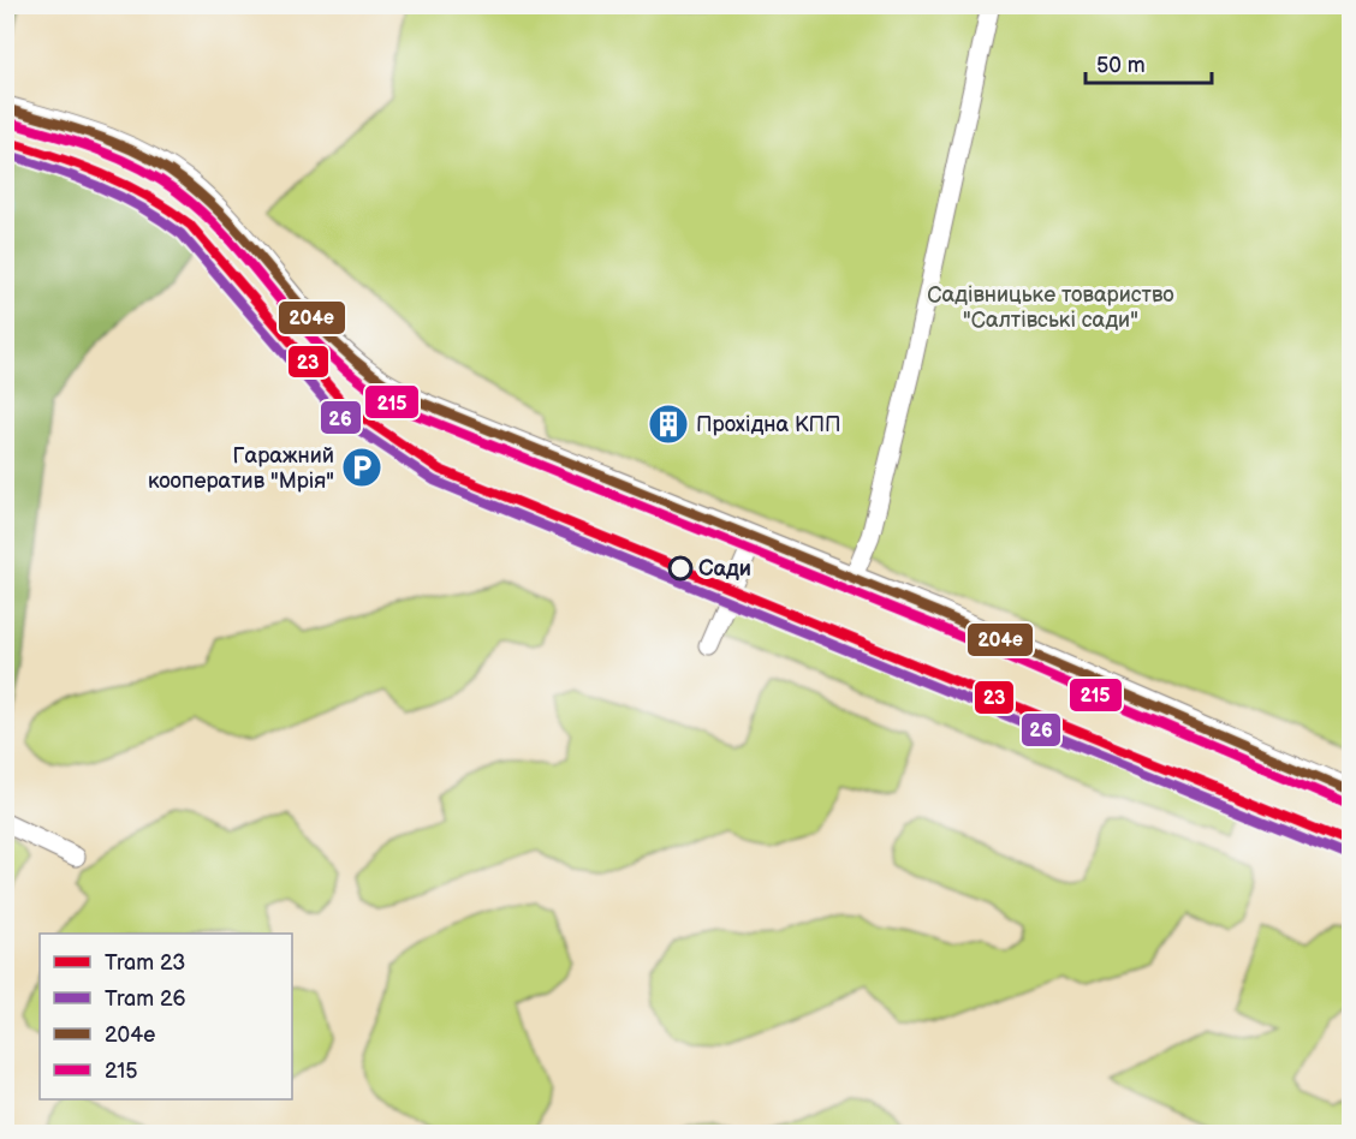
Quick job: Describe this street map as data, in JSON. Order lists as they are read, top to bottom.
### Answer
{
  "parks": ["Садівницьке товариство \"Салтівські сади\""],
  "places": {
    "building": ["Прохідна КПП"],
    "parking": ["Гаражний кооператив \"Мрія\""],
    "other": ["Сади"]
  },
  "lines": [
    "transit line 204е",
    "transit line 215",
    "tram line 23",
    "tram line 26"
  ],
  "legend": [
    "Tram 23",
    "Tram 26",
    "204е",
    "215"
  ],
  "scale_bar": "50 m"
}
